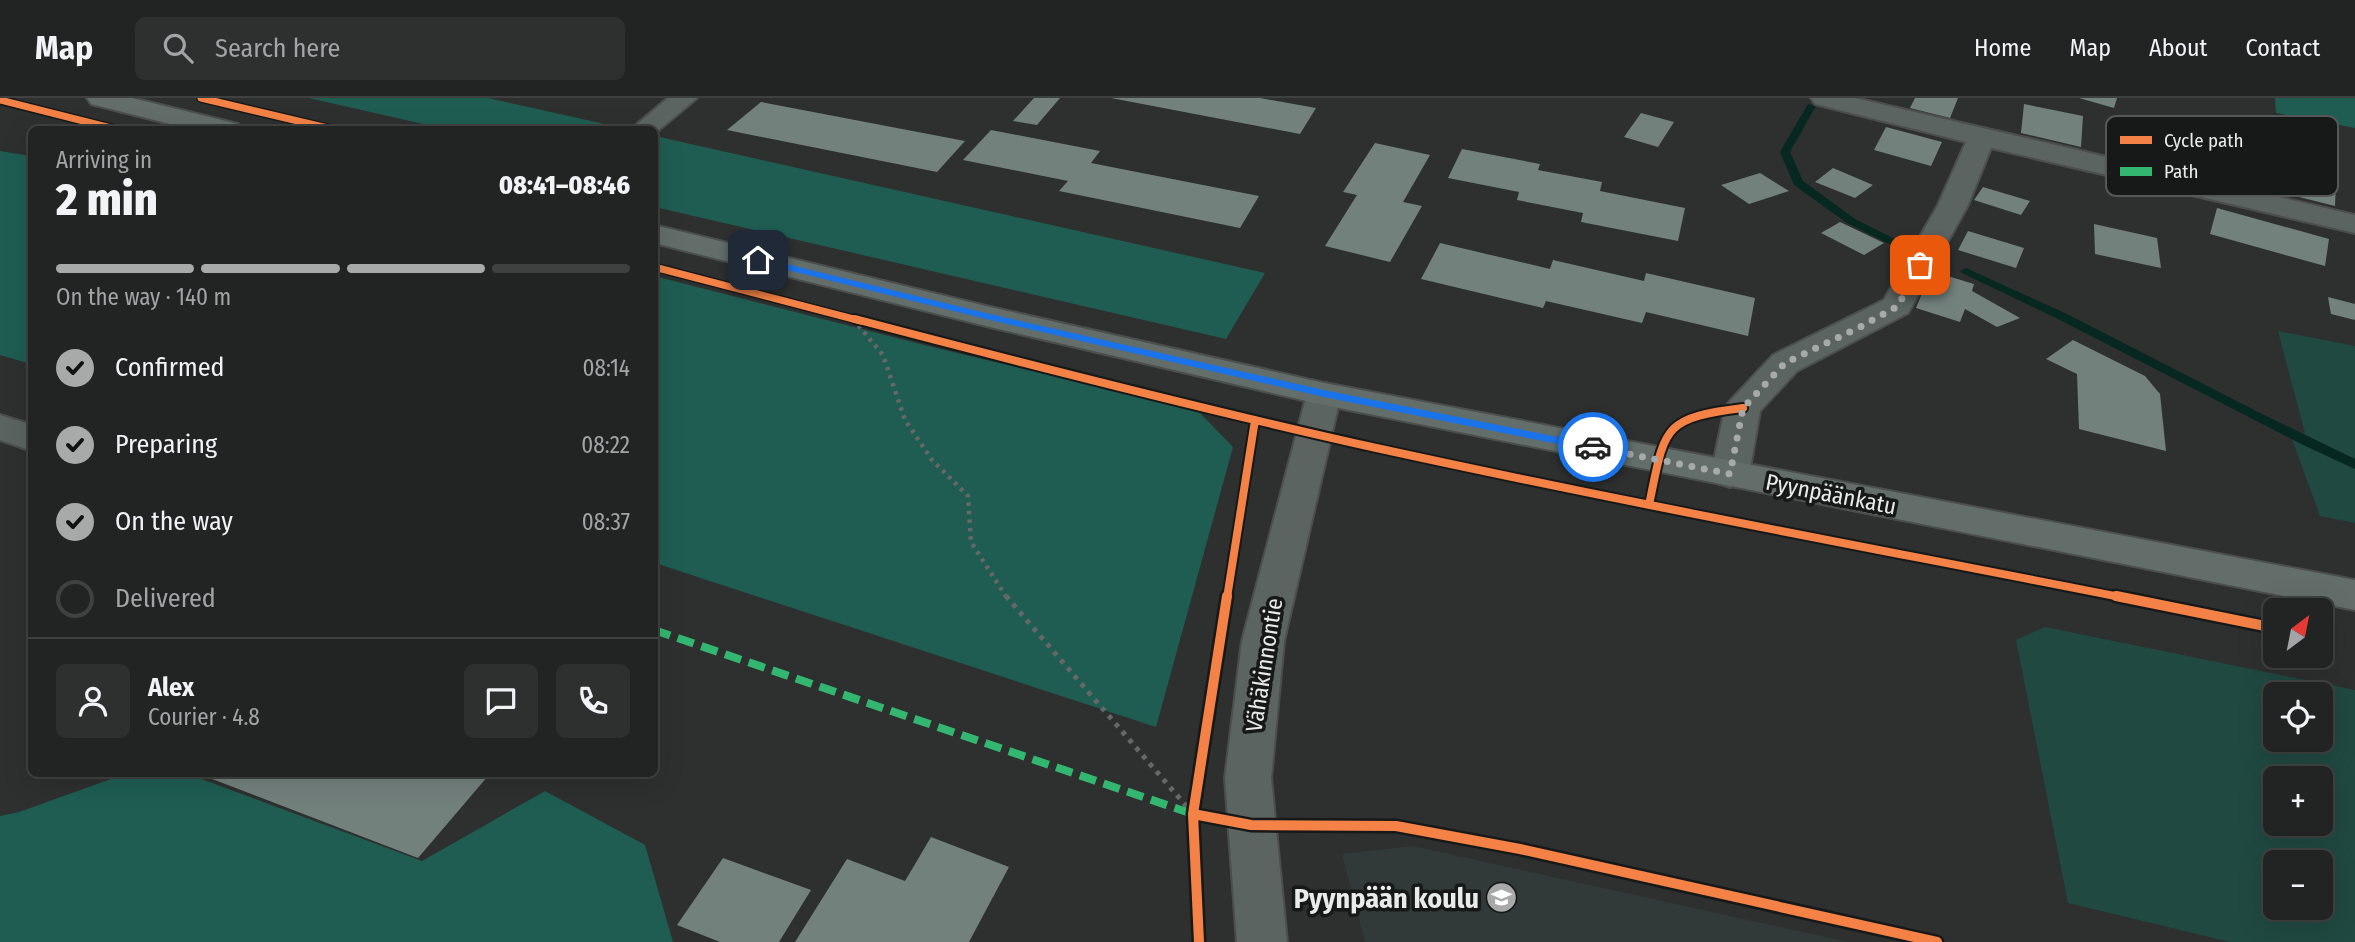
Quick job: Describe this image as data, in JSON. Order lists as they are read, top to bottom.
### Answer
{
  "streets": {
    "main road": ["Pyynpäänkatu"],
    "street": ["Vähäkinnontie"]
  },
  "crossings": [
    ["Pyynpäänkatu", "Vähäkinnontie"]
  ],
  "places": {
    "school or university": ["Pyynpään koulu"]
  },
  "legend": ["Cycle path", "Path"],
  "north": "top right",
  "page": {
    "header": "Map",
    "search": "Search here",
    "nav": [
      "Home",
      "Map",
      "About",
      "Contact"
    ],
    "heading": ["2 min", "Arriving in", "08:41–08:46"],
    "panel": ["Alex", "Courier · 4.8"],
    "bar": "On the way · 140 m",
    "list": [
      ["Confirmed", "08:14"],
      ["Preparing", "08:22"],
      ["On the way", "08:37"],
      "Delivered"
    ],
    "map_buttons": ["+", "−"]
  }
}
